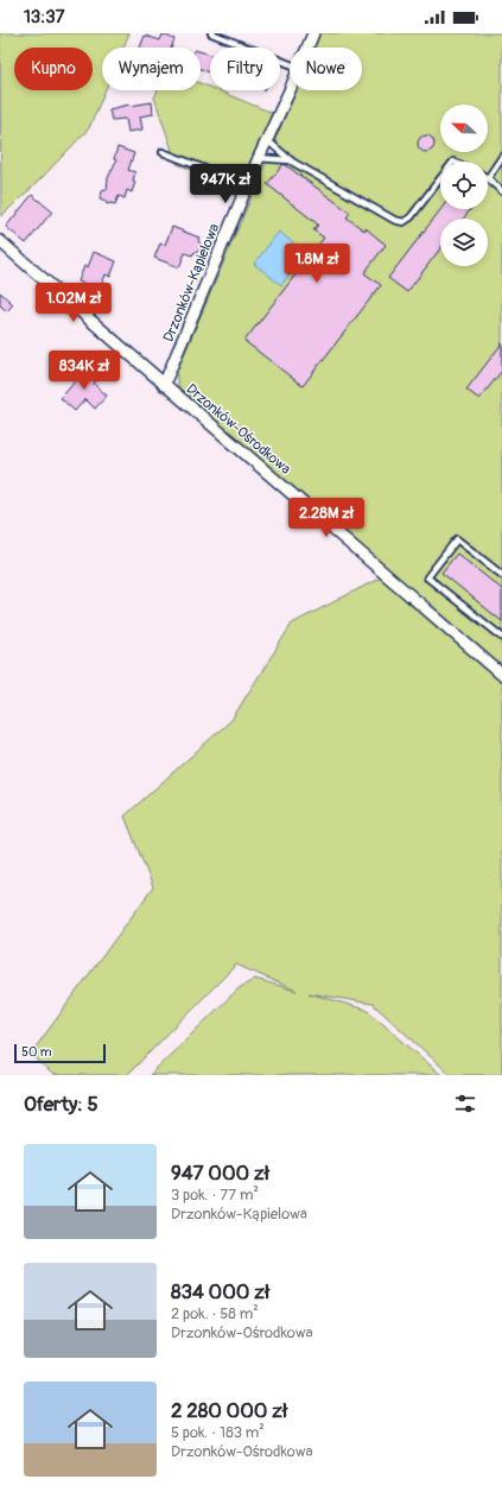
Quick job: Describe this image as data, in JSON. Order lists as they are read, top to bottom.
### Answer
{
  "streets": {
    "street": ["Drzonków-Kąpielowa", "Drzonków-Ośrodkowa"]
  },
  "crossings": [
    ["Drzonków-Kąpielowa", "Drzonków-Ośrodkowa"]
  ],
  "scale_bar": "50 m",
  "north": "left",
  "page": {
    "status": "13:37",
    "chip": [
      "Kupno",
      "Wynajem",
      "Filtry",
      "Nowe"
    ],
    "price": [
      "947K zł",
      "1.8M zł",
      "1.02M zł",
      "834K zł",
      "2.28M zł"
    ],
    "scale": "50 m",
    "heading": "Oferty: 5",
    "list": [
      {
        "name": "947 000 zł",
        "note": "3 pok. · 77 m² · Drzonków-Kąpielowa"
      },
      {
        "name": "834 000 zł",
        "note": "2 pok. · 58 m² · Drzonków-Ośrodkowa"
      },
      {
        "name": "2 280 000 zł",
        "note": "5 pok. · 183 m² · Drzonków-Ośrodkowa"
      }
    ]
  }
}
